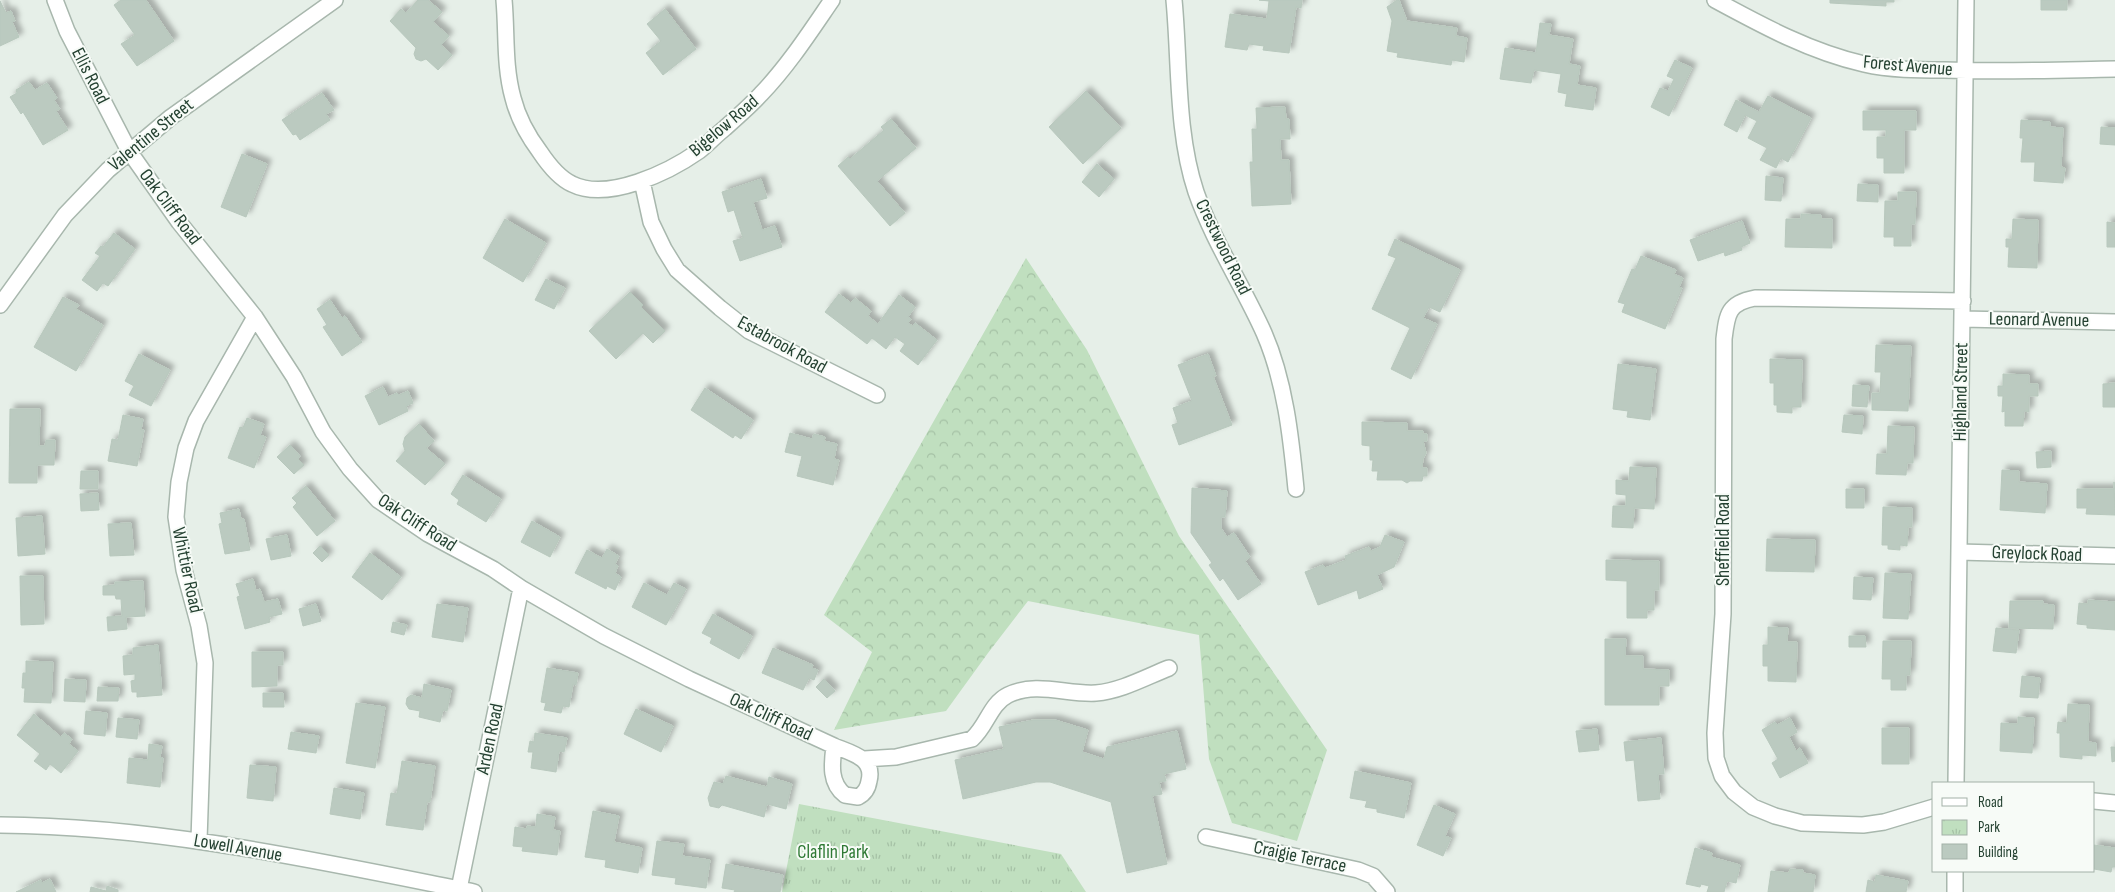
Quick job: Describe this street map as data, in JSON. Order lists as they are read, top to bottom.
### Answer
{
  "streets": {
    "street": [
      "Forest Avenue",
      "Ellis Road",
      "Bigelow Road",
      "Valentine Street",
      "Oak Cliff Road",
      "Crestwood Road",
      "Leonard Avenue",
      "Estabrook Road",
      "Highland Street",
      "Sheffield Road",
      "Greylock Road",
      "Whittier Road",
      "Arden Road",
      "Lowell Avenue",
      "Craigie Terrace"
    ]
  },
  "crossings": [
    ["Forest Avenue", "Highland Street"],
    ["Ellis Road", "Valentine Street"],
    ["Ellis Road", "Oak Cliff Road"],
    ["Bigelow Road", "Estabrook Road"],
    ["Valentine Street", "Oak Cliff Road"],
    ["Oak Cliff Road", "Whittier Road"],
    ["Oak Cliff Road", "Arden Road"],
    ["Leonard Avenue", "Highland Street"],
    ["Highland Street", "Sheffield Road"],
    ["Highland Street", "Greylock Road"],
    ["Whittier Road", "Lowell Avenue"],
    ["Arden Road", "Lowell Avenue"]
  ],
  "parks": ["Claflin Park"],
  "legend": ["Road", "Park", "Building"]
}
